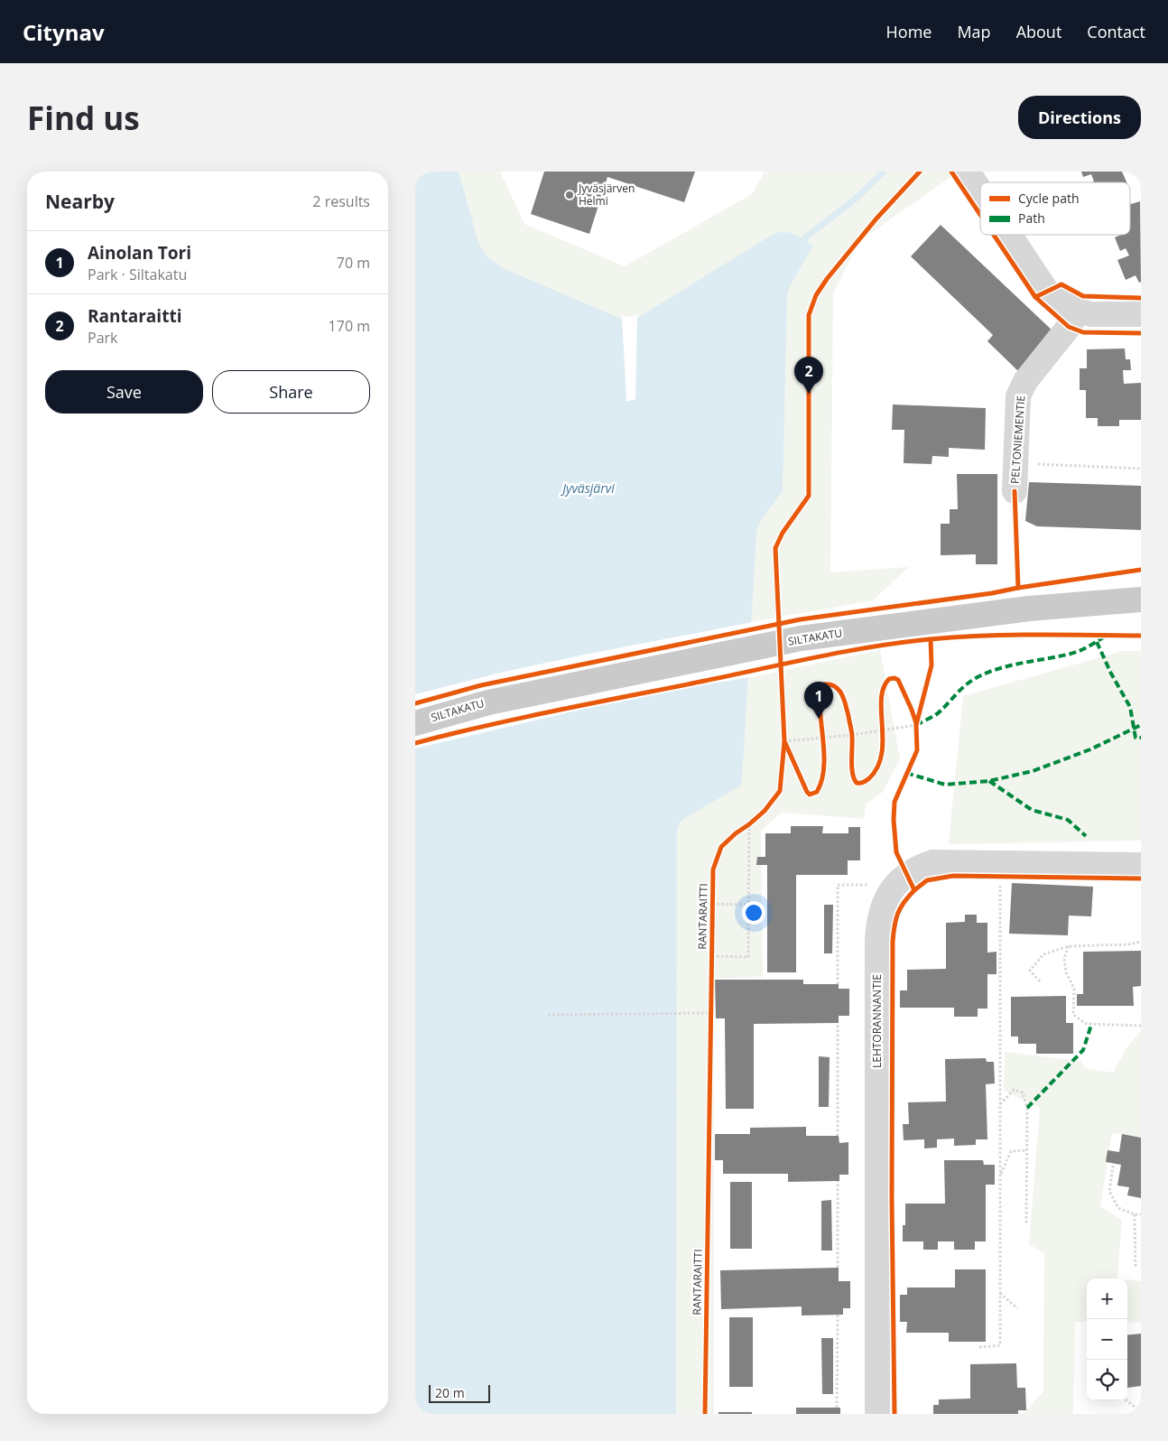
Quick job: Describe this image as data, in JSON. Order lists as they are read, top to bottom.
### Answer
{
  "streets": {
    "main road": ["SILTAKATU"],
    "street": ["PELTONIEMENTIE", "LEHTORANNANTIE"],
    "cycle path": ["RANTARAITTI"]
  },
  "water": ["Jyväsjärvi"],
  "places": ["Jyväsjärven Helmi"],
  "legend": ["Cycle path", "Path"],
  "scale_bar": "20 m",
  "page": {
    "header": "Citynav",
    "nav": [
      "Home",
      "Map",
      "About",
      "Contact"
    ],
    "buttons": [
      "Directions",
      ["Save", "Share"]
    ],
    "title": "Find us",
    "heading": ["Nearby", "2 results"],
    "list": [
      {
        "mark": "1",
        "name": "Ainolan Tori",
        "note": "Park · Siltakatu",
        "value": "70 m"
      },
      {
        "mark": "2",
        "name": "Rantaraitti",
        "note": "Park",
        "value": "170 m"
      }
    ],
    "pins": ["2", "1"],
    "map_buttons": ["+", "−"],
    "scale": "20 m"
  }
}
